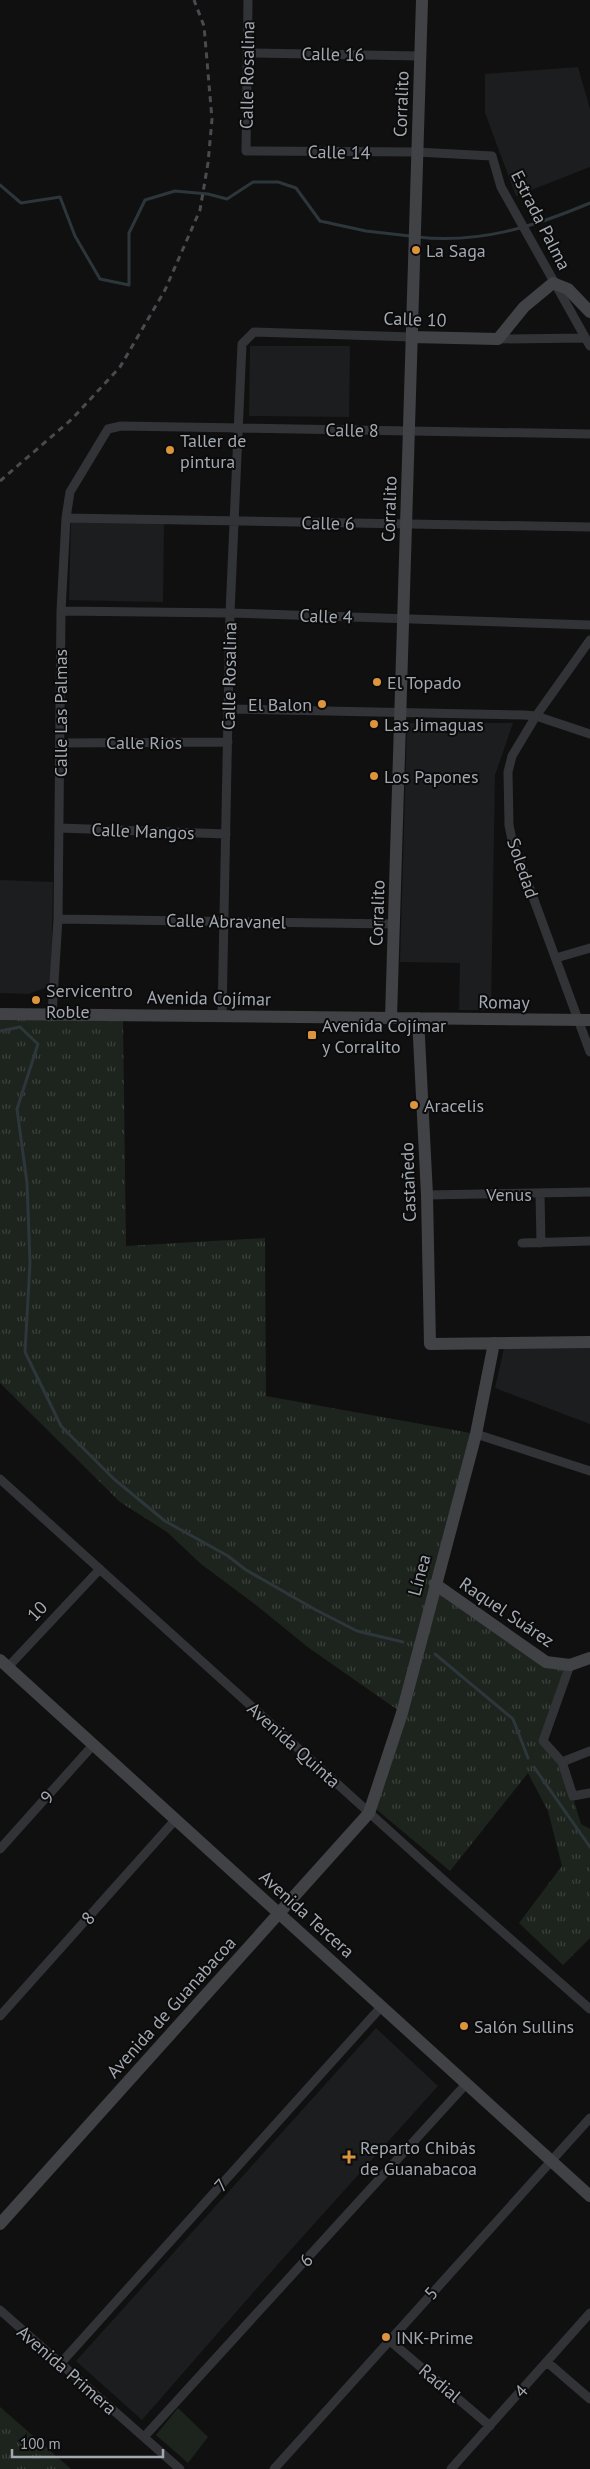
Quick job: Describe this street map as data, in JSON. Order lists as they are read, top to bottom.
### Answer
{
  "streets": {
    "street": [
      "Calle 16",
      "Calle Rosalina",
      "Corralito",
      "Calle 14",
      "Estrada Palma",
      "Calle 10",
      "Calle 8",
      "Calle 6",
      "Calle 4",
      "Calle Las Palmas",
      "Calle Rios",
      "Calle Mangos",
      "Soledad",
      "Calle Abravanel",
      "Avenida Cojímar",
      "Romay",
      "Castañedo",
      "Venus",
      "Línea",
      "10",
      "Raquel Suárez",
      "Avenida Quinta",
      "9",
      "Avenida Tercera",
      "8",
      "Avenida de Guanabacoa",
      "7",
      "6",
      "5",
      "Avenida Primera",
      "Radial",
      "4"
    ]
  },
  "crossings": [
    ["Calle 16", "Calle Rosalina"],
    ["Calle 16", "Corralito"],
    ["Calle Rosalina", "Calle 14"],
    ["Calle Rosalina", "Calle 10"],
    ["Calle Rosalina", "Calle 8"],
    ["Calle Rosalina", "Calle 6"],
    ["Calle Rosalina", "Calle 4"],
    ["Calle Rosalina", "Calle Rios"],
    ["Calle Rosalina", "Calle Mangos"],
    ["Calle Rosalina", "Calle Abravanel"],
    ["Calle Rosalina", "Avenida Cojímar"],
    ["Corralito", "Calle 14"],
    ["Corralito", "Calle 10"],
    ["Corralito", "Calle 8"],
    ["Corralito", "Calle 6"],
    ["Corralito", "Calle 4"],
    ["Corralito", "Calle Abravanel"],
    ["Corralito", "Avenida Cojímar"],
    ["Calle 14", "Estrada Palma"],
    ["Calle 8", "Calle Las Palmas"],
    ["Calle 6", "Calle Las Palmas"],
    ["Calle 4", "Calle Las Palmas"],
    ["Calle Las Palmas", "Calle Rios"],
    ["Calle Las Palmas", "Calle Mangos"],
    ["Calle Las Palmas", "Calle Abravanel"],
    ["Calle Las Palmas", "Avenida Cojímar"],
    ["Soledad", "Romay"],
    ["Avenida Cojímar", "Romay"],
    ["Avenida Cojímar", "Castañedo"],
    ["Romay", "Castañedo"],
    ["Castañedo", "Venus"],
    ["Castañedo", "Línea"],
    ["Línea", "Raquel Suárez"],
    ["Línea", "Avenida Quinta"],
    ["Línea", "Avenida de Guanabacoa"],
    ["10", "Avenida Quinta"],
    ["10", "Avenida Tercera"],
    ["Avenida Quinta", "Avenida de Guanabacoa"],
    ["9", "Avenida Tercera"],
    ["Avenida Tercera", "8"],
    ["Avenida Tercera", "Avenida de Guanabacoa"],
    ["Avenida Tercera", "7"],
    ["Avenida Tercera", "6"],
    ["Avenida Tercera", "5"],
    ["7", "Avenida Primera"],
    ["6", "Avenida Primera"],
    ["5", "Radial"],
    ["Radial", "4"]
  ],
  "places": {
    "other": [
      "La Saga",
      "Taller de pintura",
      "El Topado",
      "El Balon",
      "Las Jimaguas",
      "Los Papones",
      "Servicentro Roble",
      "Aracelis",
      "Salón Sullins",
      "INK-Prime"
    ],
    "transit": ["Avenida Cojímar y Corralito"],
    "health": ["Reparto Chibás de Guanabacoa"]
  },
  "scale_bar": "100 m"
}
